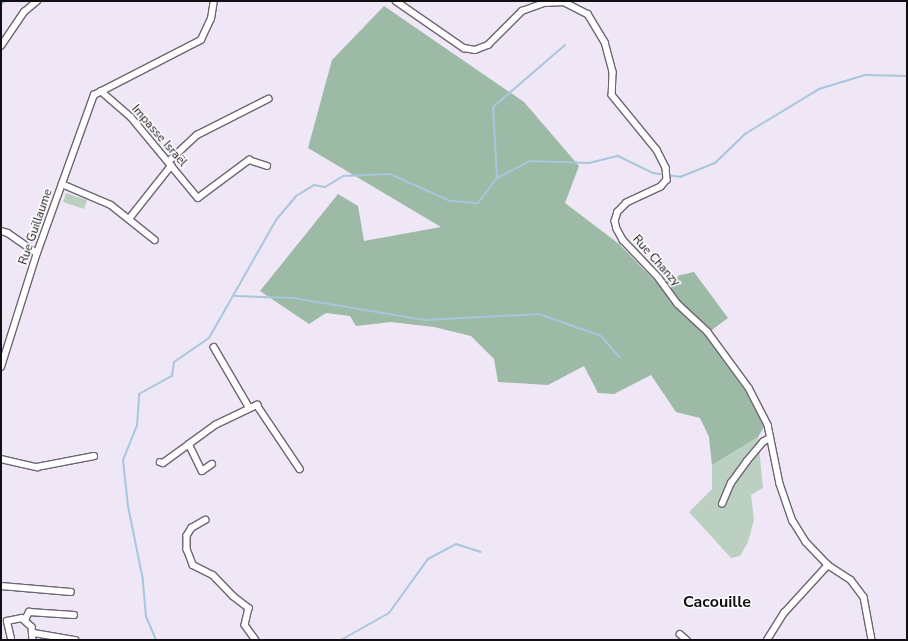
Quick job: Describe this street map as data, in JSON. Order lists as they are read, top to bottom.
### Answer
{
  "streets": {
    "street": ["Impasse Israël", "Rue Guillaume", "Rue Chanzy"]
  },
  "crossings": [
    ["Impasse Israël", "Rue Guillaume"]
  ],
  "districts": ["Cacouille"]
}
